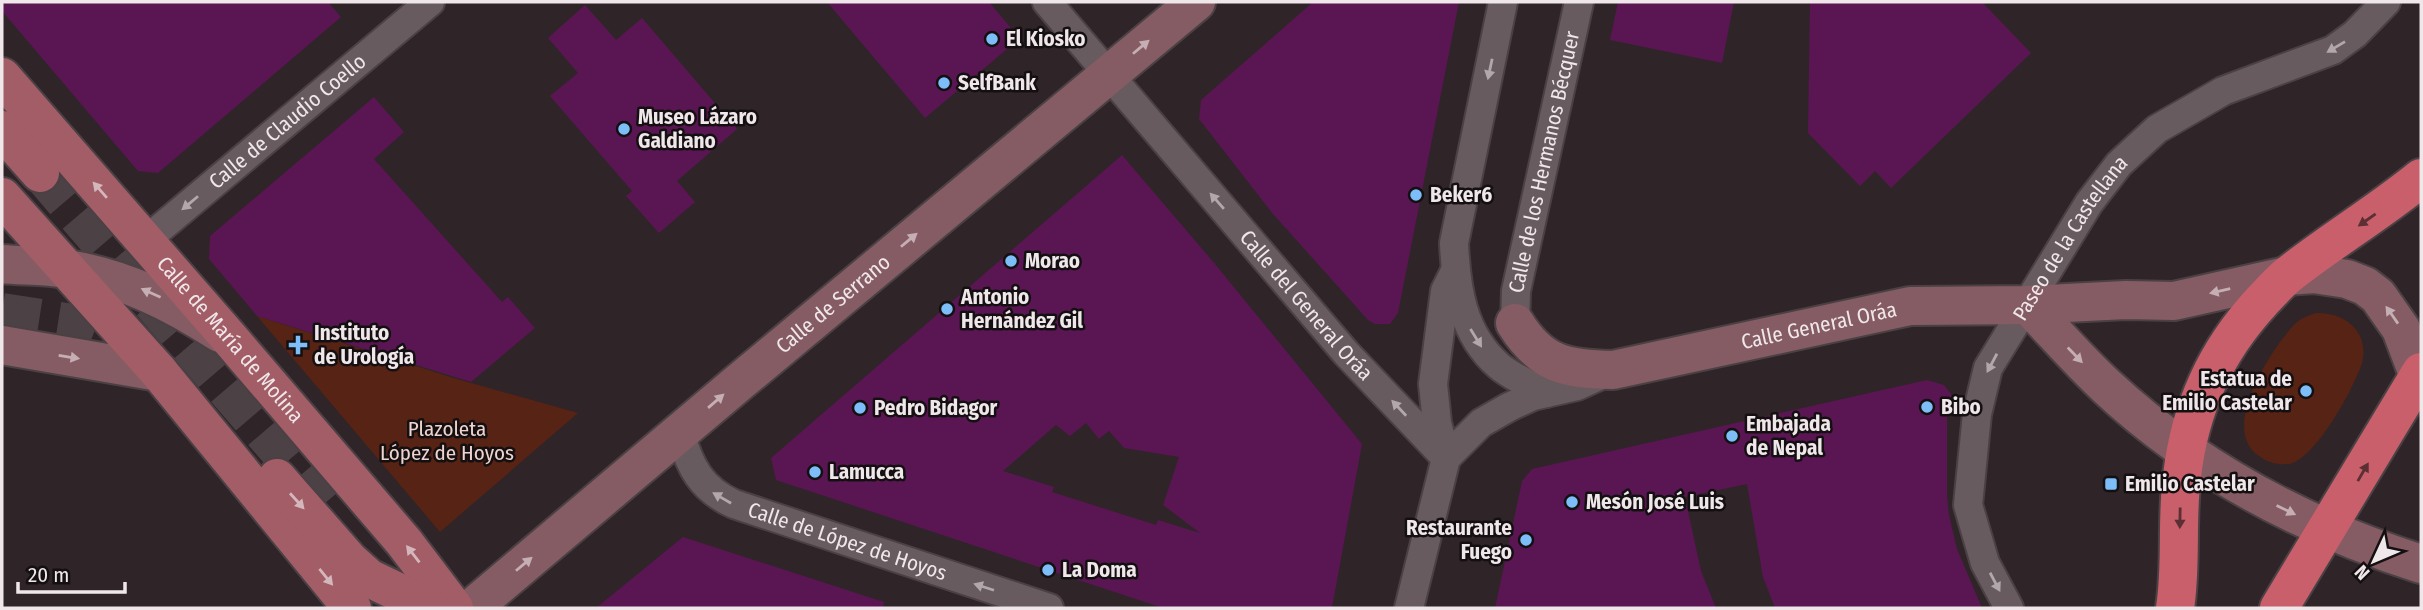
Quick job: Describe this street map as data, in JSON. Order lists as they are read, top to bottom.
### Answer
{
  "streets": {
    "main road": ["Calle de María de Molina"],
    "street": [
      "Calle de Claudio Coello",
      "Calle de los Hermanos Bécquer",
      "Paseo de la Castellana",
      "Calle de Serrano",
      "Calle del General Oráa",
      "Calle General Oráa",
      "Calle de López de Hoyos"
    ]
  },
  "crossings": [
    ["Calle de Claudio Coello", "Calle de María de Molina"],
    ["Calle de los Hermanos Bécquer", "Calle General Oráa"],
    ["Paseo de la Castellana", "Calle General Oráa"],
    ["Calle de Serrano", "Calle del General Oráa"],
    ["Calle de Serrano", "Calle de López de Hoyos"]
  ],
  "one_way": [
    "Calle de Claudio Coello",
    "Paseo de la Castellana",
    "Calle de Serrano",
    "Calle del General Oráa",
    "Calle de López de Hoyos"
  ],
  "parks": ["Plazoleta López de Hoyos"],
  "places": {
    "other": [
      "El Kiosko",
      "SelfBank",
      "Museo Lázaro Galdiano",
      "Beker6",
      "Morao",
      "Antonio Hernández Gil",
      "Estatua de Emilio Castelar",
      "Bibo",
      "Pedro Bidagor",
      "Embajada de Nepal",
      "Lamucca",
      "Mesón José Luis",
      "Restaurante Fuego",
      "La Doma"
    ],
    "health": ["Instituto de Urología"],
    "transit": ["Emilio Castelar"]
  },
  "scale_bar": "20 m",
  "north": "bottom left"
}
